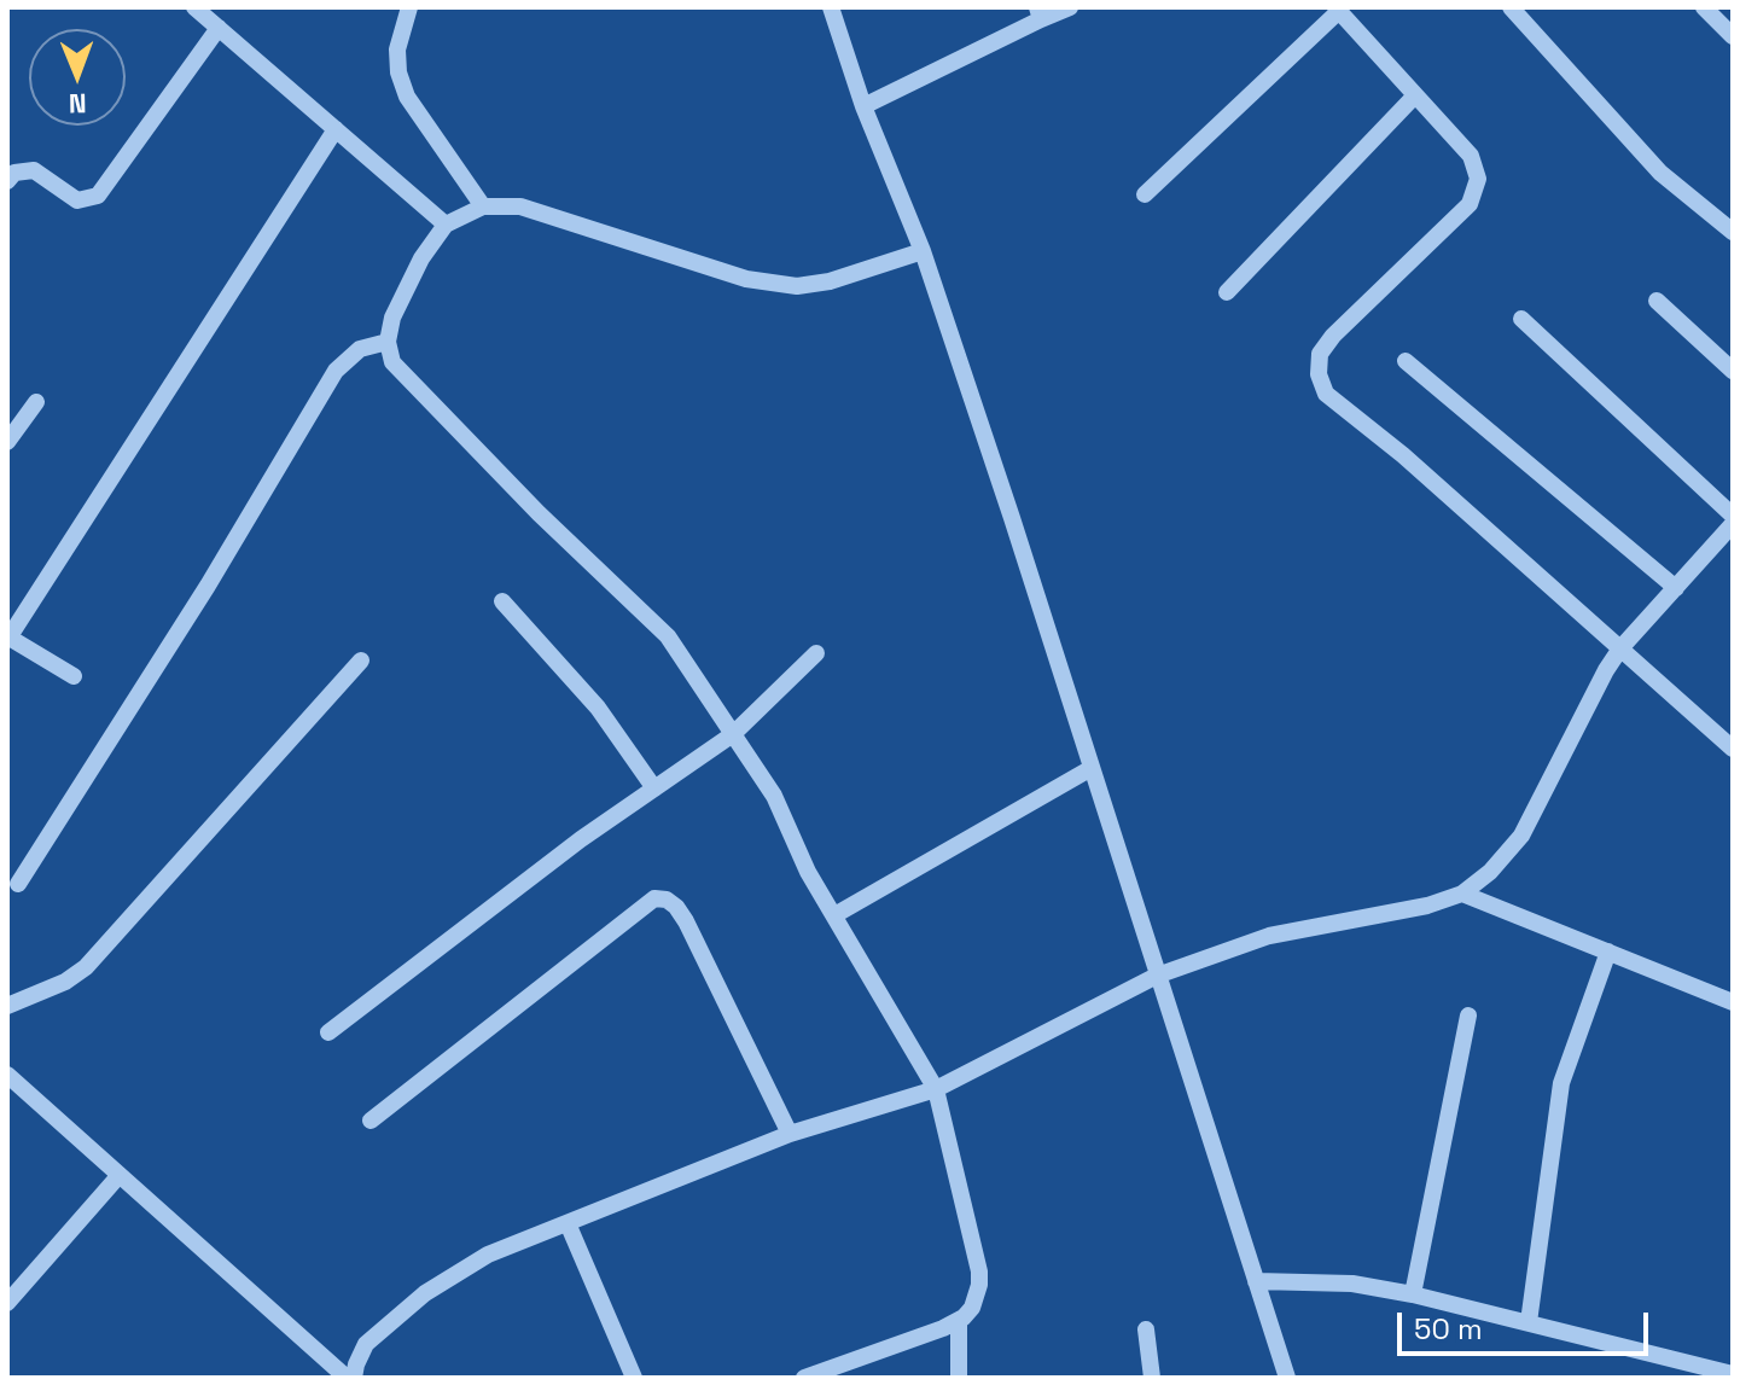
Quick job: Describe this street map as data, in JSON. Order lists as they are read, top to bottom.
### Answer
{
  "scale_bar": "50 m",
  "north": "bottom"
}
